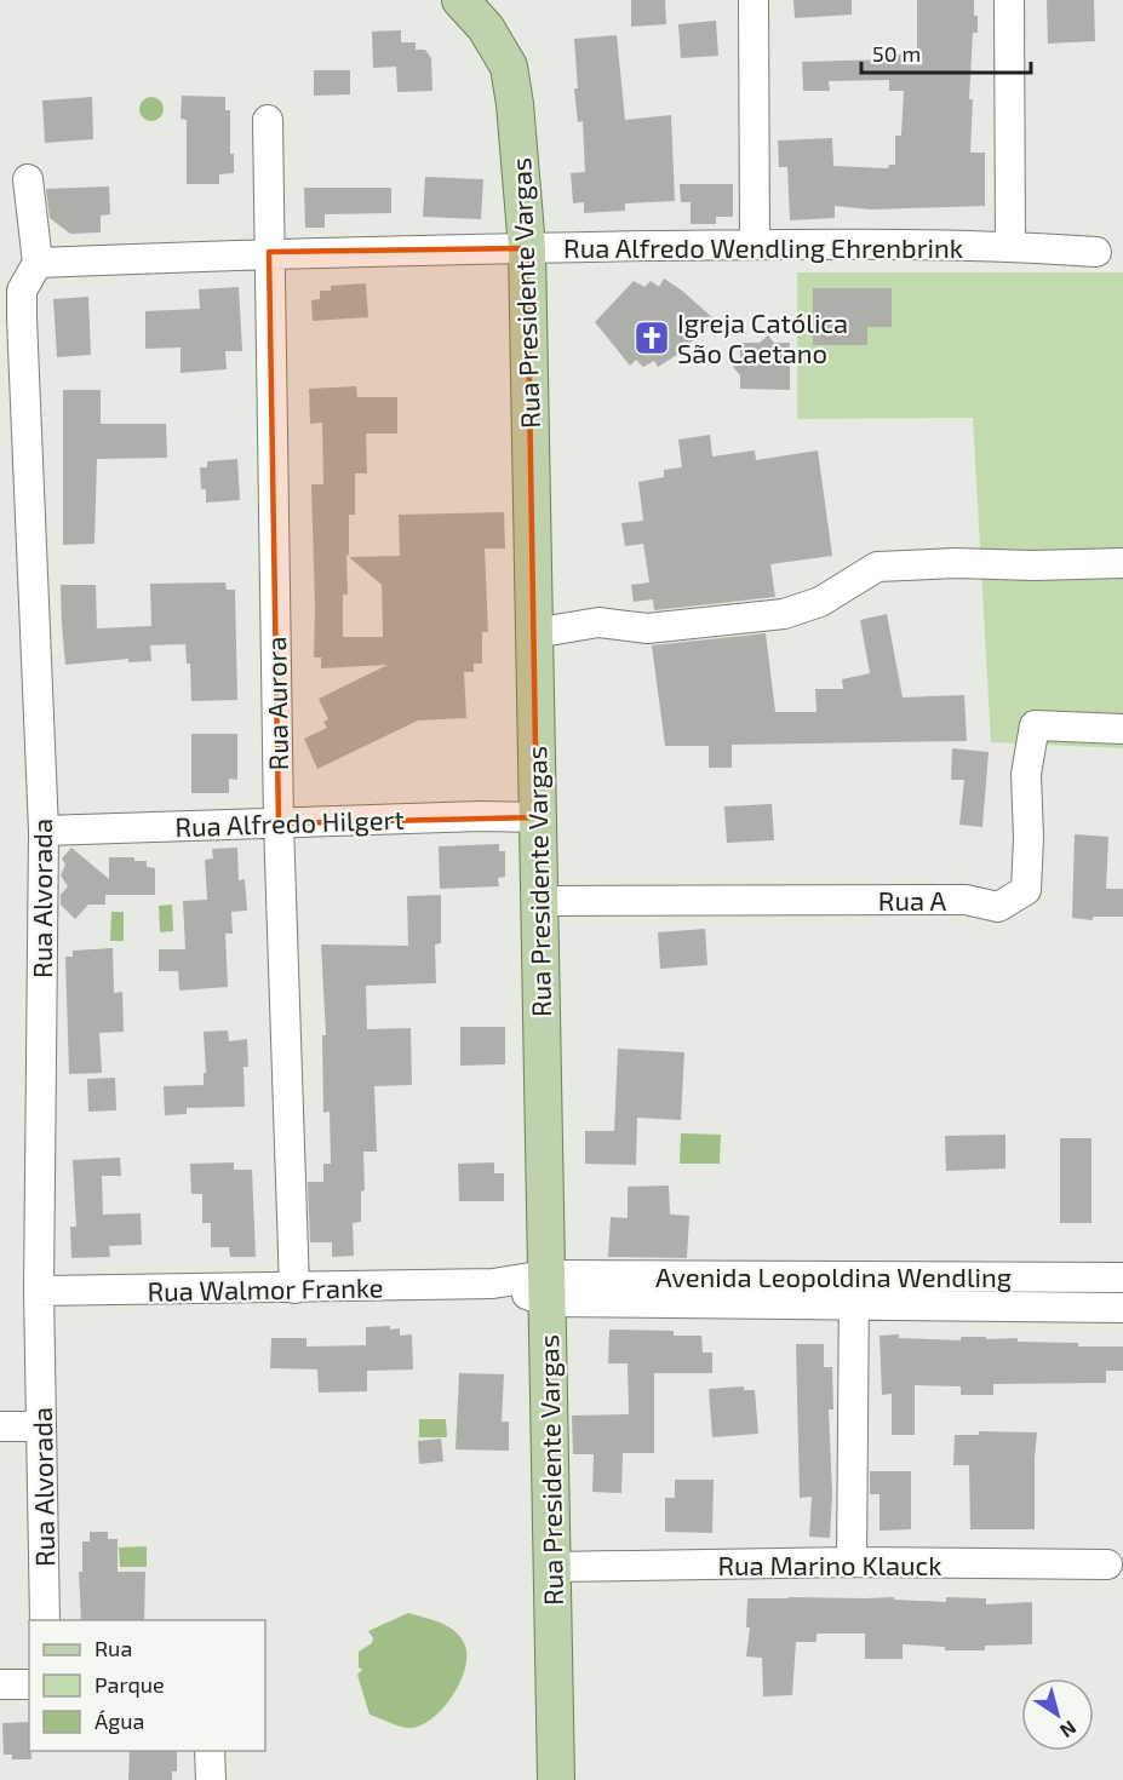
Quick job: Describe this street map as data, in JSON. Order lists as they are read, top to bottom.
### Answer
{
  "streets": {
    "main road": ["Rua Presidente Vargas"],
    "street": [
      "Rua Alfredo Wendling Ehrenbrink",
      "Rua Aurora",
      "Rua Alfredo Hilgert",
      "Rua Alvorada",
      "Rua A",
      "Avenida Leopoldina Wendling",
      "Rua Walmor Franke",
      "Rua Marino Klauck"
    ]
  },
  "crossings": [
    ["Rua Alfredo Wendling Ehrenbrink", "Rua Presidente Vargas"],
    ["Rua Alfredo Wendling Ehrenbrink", "Rua Aurora"],
    ["Rua Alfredo Wendling Ehrenbrink", "Rua Alvorada"],
    ["Rua Presidente Vargas", "Rua Alfredo Hilgert"],
    ["Rua Presidente Vargas", "Rua A"],
    ["Rua Presidente Vargas", "Avenida Leopoldina Wendling"],
    ["Rua Presidente Vargas", "Rua Walmor Franke"],
    ["Rua Presidente Vargas", "Rua Marino Klauck"],
    ["Rua Aurora", "Rua Alfredo Hilgert"],
    ["Rua Aurora", "Rua Walmor Franke"],
    ["Rua Alfredo Hilgert", "Rua Alvorada"],
    ["Rua Alvorada", "Rua Walmor Franke"],
    ["Avenida Leopoldina Wendling", "Rua Walmor Franke"]
  ],
  "places": {
    "church": ["Igreja Católica São Caetano"]
  },
  "legend": ["Rua", "Parque", "Água"],
  "scale_bar": "50 m",
  "north": "bottom right"
}
